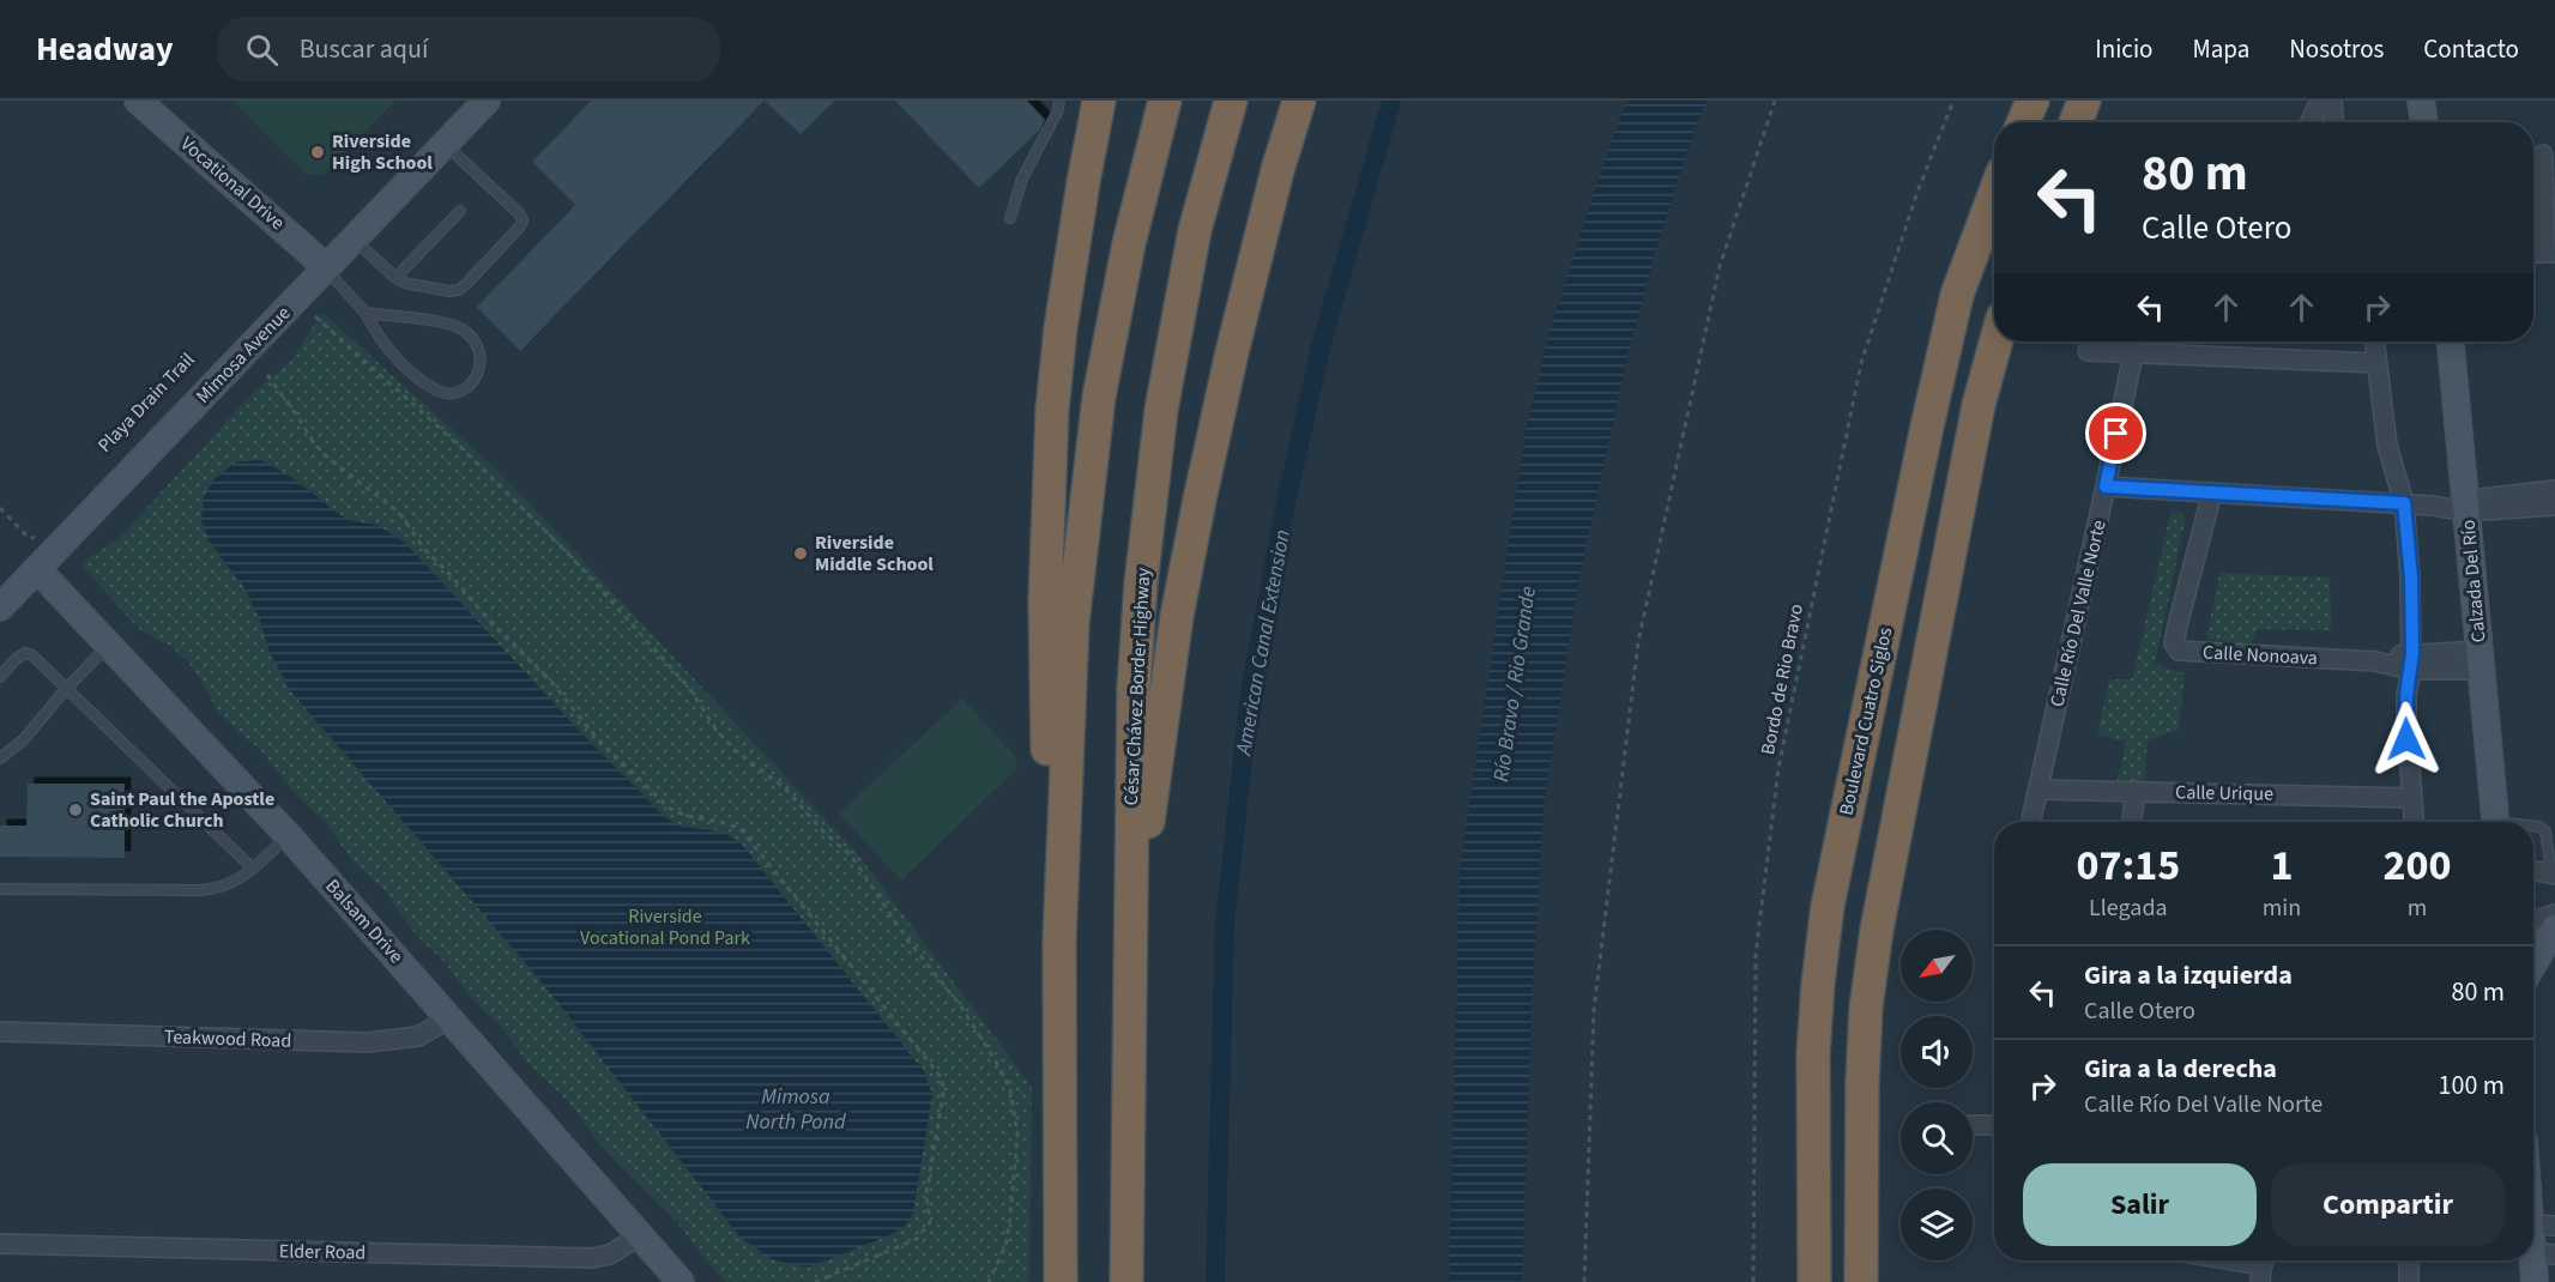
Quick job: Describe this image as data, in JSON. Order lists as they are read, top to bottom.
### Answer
{
  "streets": {
    "highway": ["César Chávez Border Highway", "Boulevard Cuatro Siglos"],
    "street": [
      "Vocational Drive",
      "Mimosa Avenue",
      "Calzada Del Río",
      "Calle Río Del Valle Norte",
      "Calle Nonoava",
      "Calle Urique",
      "Balsam Drive",
      "Teakwood Road",
      "Elder Road"
    ],
    "path": ["Bordo de Rio Bravo"]
  },
  "crossings": [
    ["Vocational Drive", "Mimosa Avenue"],
    ["Mimosa Avenue", "Balsam Drive"],
    ["Calzada Del Río", "Calle Nonoava"],
    ["Calle Río Del Valle Norte", "Calle Urique"],
    ["Balsam Drive", "Teakwood Road"],
    ["Balsam Drive", "Elder Road"]
  ],
  "water": ["American Canal Extension", "Río Bravo / Rio Grande", "Mimosa North Pond"],
  "parks": ["Riverside Vocational Pond Park"],
  "places": ["Riverside High School", "Riverside Middle School", "Saint Paul the Apostle Catholic Church"],
  "north": "bottom left",
  "page": {
    "header": "Headway",
    "search": "Buscar aquí",
    "nav": [
      "Inicio",
      "Mapa",
      "Nosotros",
      "Contacto"
    ],
    "turn": ["80 m", "Calle Otero"],
    "eta": [
      "07:15",
      "Llegada",
      "1",
      "min",
      "200",
      "m"
    ],
    "list": [
      {
        "name": "Gira a la izquierda",
        "note": "Calle Otero",
        "value": "80 m"
      },
      {
        "name": "Gira a la derecha",
        "note": "Calle Río Del Valle Norte",
        "value": "100 m"
      }
    ],
    "buttons": ["Salir", "Compartir"]
  }
}
